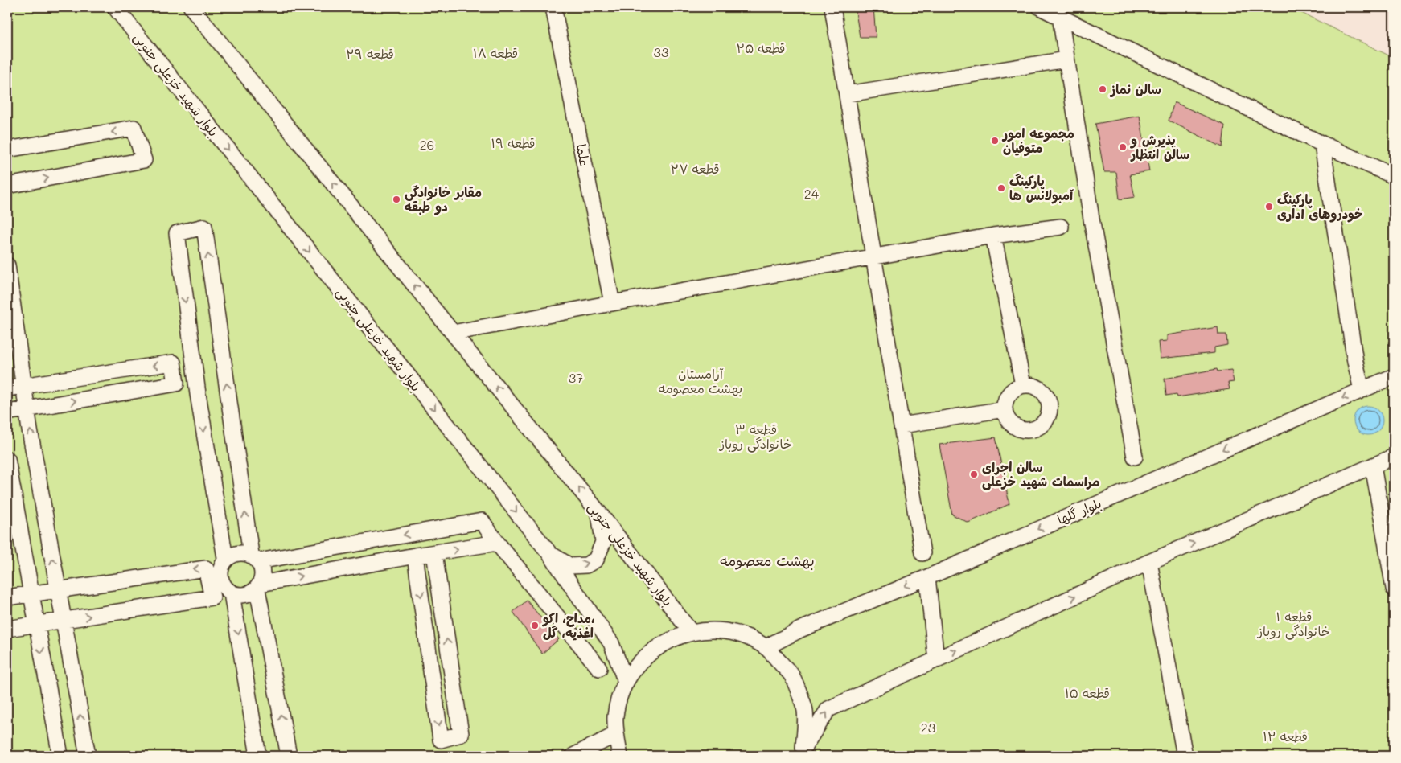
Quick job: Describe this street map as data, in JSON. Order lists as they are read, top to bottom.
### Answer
{
  "streets": {
    "lane": ["بلوار شهید خزعلی جنوبی", "علما", "بلوار گلها"]
  },
  "districts": ["بهشت معصومه"],
  "parks": [
    "قطعه ۲۵",
    "33",
    "قطعه ۱۸",
    "قطعه ۲۹",
    "قطعه ۱۹",
    "26",
    "قطعه ۲۷",
    "24",
    "آرامستان بهشت معصومه",
    "37",
    "قطعه ۳ خانوادگی روباز",
    "قطعه ۱ خانوادگی روباز",
    "قطعه ۱۵",
    "23",
    "قطعه ۱۲"
  ],
  "places": [
    "سالن نماز",
    "مجموعه امور متوفیان",
    "پذیرش و سالن انتظار",
    "پارکینگ آمبولانس ها",
    "مقابر خانوادگی دو طبقه",
    "پارکینگ خودروهای اداری",
    "سالن اجرای مراسمات شهید خزعلی",
    "مداح، اکو، اغذیه، گل"
  ]
}
